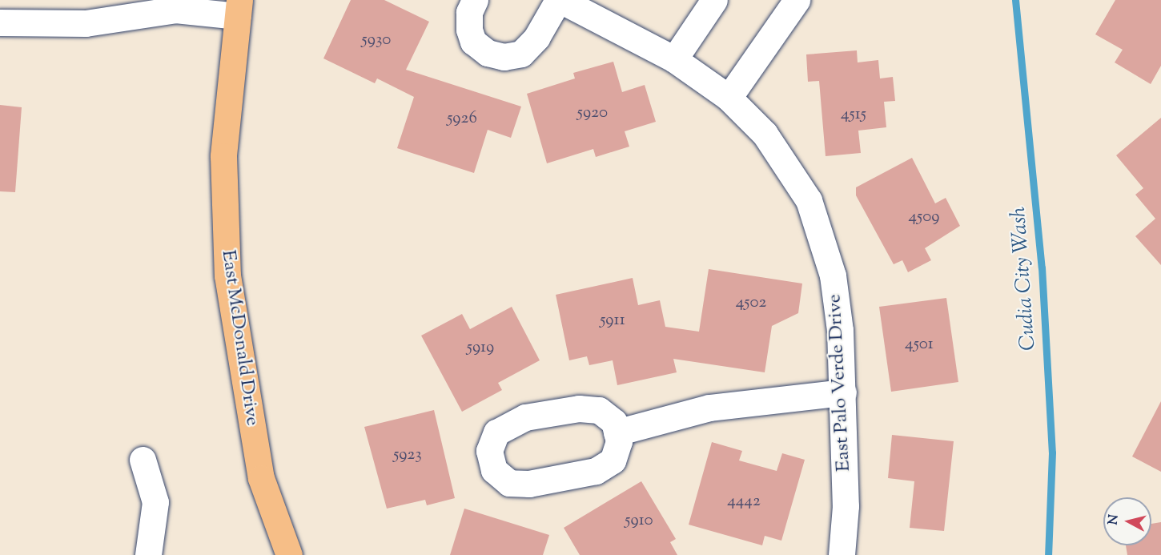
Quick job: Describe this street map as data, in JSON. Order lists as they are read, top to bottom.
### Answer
{
  "streets": {
    "main road": ["East McDonald Drive"],
    "street": ["East Palo Verde Drive"]
  },
  "water": ["Cudia City Wash"],
  "house_numbers": [
    "5930",
    "5920",
    "4515",
    "5926",
    "4509",
    "4502",
    "5911",
    "4501",
    "5919",
    "5923",
    "4442",
    "5910"
  ],
  "north": "left"
}
